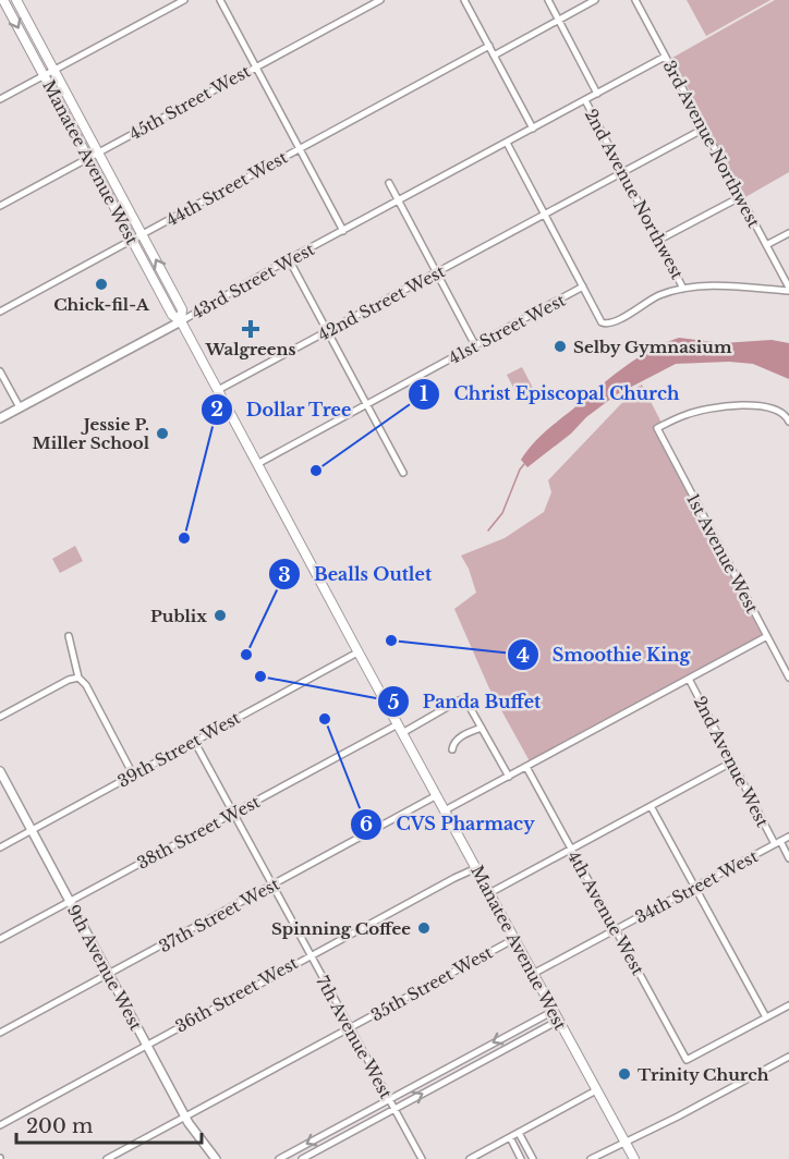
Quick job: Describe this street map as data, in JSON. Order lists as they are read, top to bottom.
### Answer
{
  "streets": {
    "main road": ["Manatee Avenue West"],
    "street": [
      "45th Street West",
      "3rd Avenue Northwest",
      "44th Street West",
      "2nd Avenue Northwest",
      "43rd Street West",
      "42nd Street West",
      "41st Street West",
      "1st Avenue West",
      "39th Street West",
      "2nd Avenue West",
      "38th Street West",
      "34th Street West",
      "4th Avenue West",
      "37th Street West",
      "9th Avenue West",
      "35th Street West",
      "36th Street West",
      "7th Avenue West"
    ]
  },
  "crossings": [
    ["45th Street West", "Manatee Avenue West"],
    ["3rd Avenue Northwest", "43rd Street West"],
    ["3rd Avenue Northwest", "42nd Street West"],
    ["Manatee Avenue West", "44th Street West"],
    ["Manatee Avenue West", "43rd Street West"],
    ["Manatee Avenue West", "42nd Street West"],
    ["Manatee Avenue West", "41st Street West"],
    ["Manatee Avenue West", "39th Street West"],
    ["Manatee Avenue West", "38th Street West"],
    ["Manatee Avenue West", "34th Street West"],
    ["Manatee Avenue West", "37th Street West"],
    ["Manatee Avenue West", "35th Street West"],
    ["Manatee Avenue West", "36th Street West"],
    ["2nd Avenue Northwest", "43rd Street West"],
    ["2nd Avenue Northwest", "42nd Street West"],
    ["39th Street West", "9th Avenue West"],
    ["39th Street West", "7th Avenue West"],
    ["2nd Avenue West", "34th Street West"],
    ["38th Street West", "9th Avenue West"],
    ["38th Street West", "7th Avenue West"],
    ["34th Street West", "4th Avenue West"],
    ["37th Street West", "9th Avenue West"],
    ["37th Street West", "7th Avenue West"],
    ["9th Avenue West", "35th Street West"],
    ["9th Avenue West", "36th Street West"],
    ["35th Street West", "7th Avenue West"],
    ["36th Street West", "7th Avenue West"]
  ],
  "places": {
    "other": [
      "Chick-fil-A",
      "Selby Gymnasium",
      "Jessie P. Miller School",
      "Christ Episcopal Church",
      "Dollar Tree",
      "Publix",
      "Smoothie King",
      "Bealls Outlet",
      "Panda Buffet",
      "CVS Pharmacy",
      "Spinning Coffee",
      "Trinity Church"
    ],
    "health": ["Walgreens"]
  },
  "scale_bar": "200 m"
}
